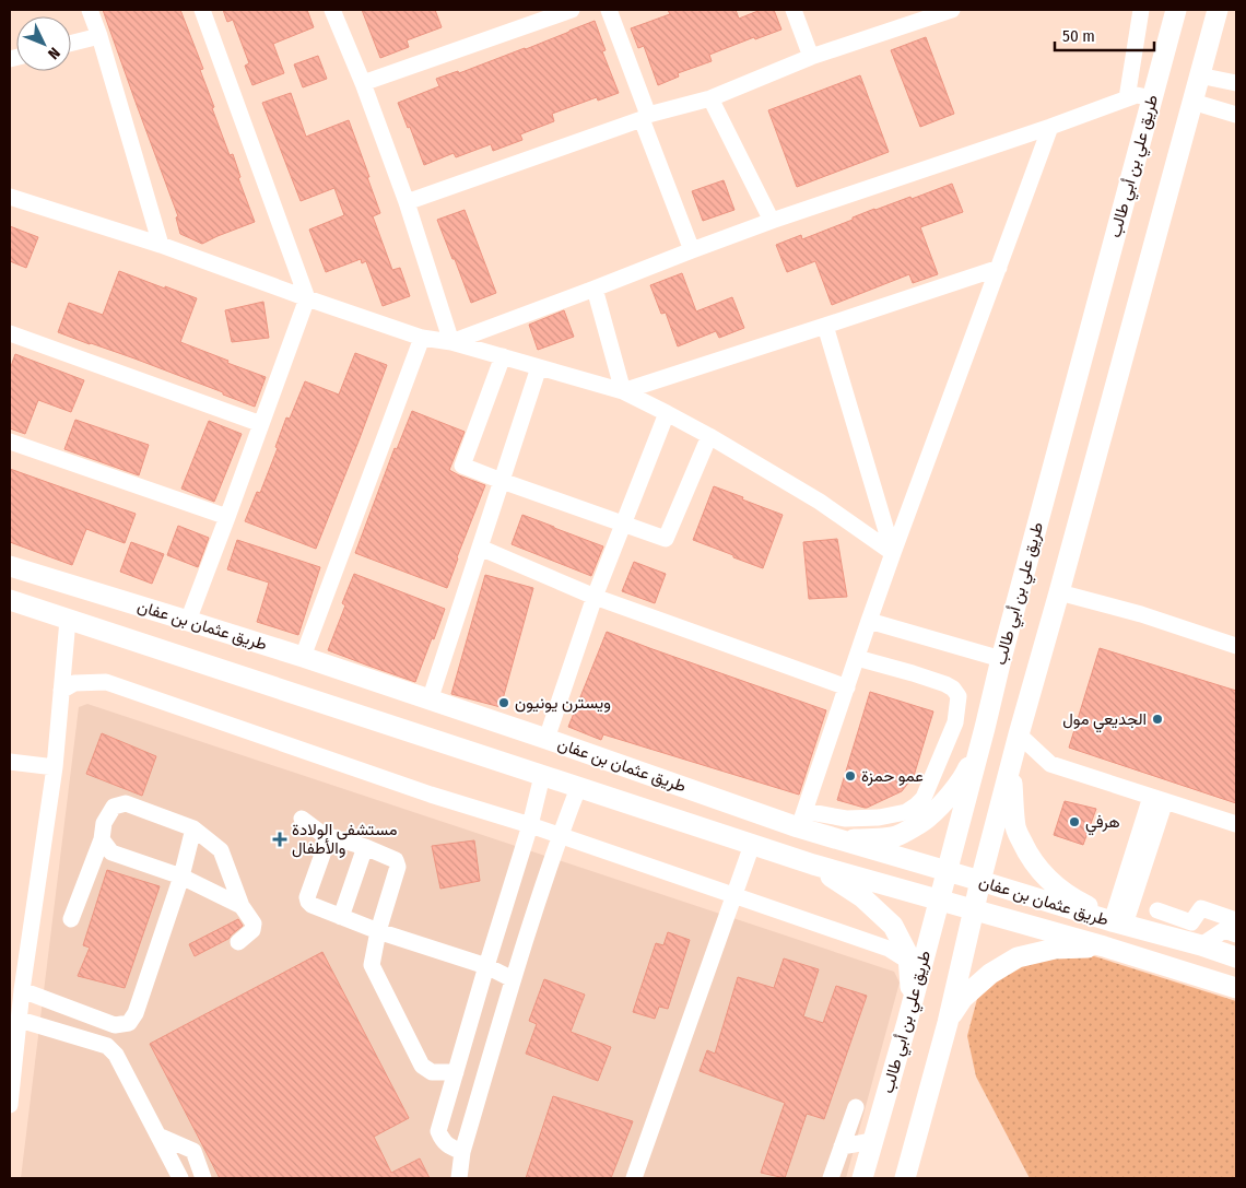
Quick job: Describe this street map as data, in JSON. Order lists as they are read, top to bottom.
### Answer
{
  "streets": {
    "main road": ["طريق علي بن أبي طالب", "طريق عثمان بن عفان"]
  },
  "crossings": [
    ["طريق علي بن أبي طالب", "طريق عثمان بن عفان"]
  ],
  "places": {
    "other": [
      "ويسترن يونيون",
      "الجديعي مول",
      "عمو حمزة",
      "هرفي"
    ],
    "health": ["مستشفى الولادة والأطفال"]
  },
  "scale_bar": "50 m",
  "north": "bottom right"
}
